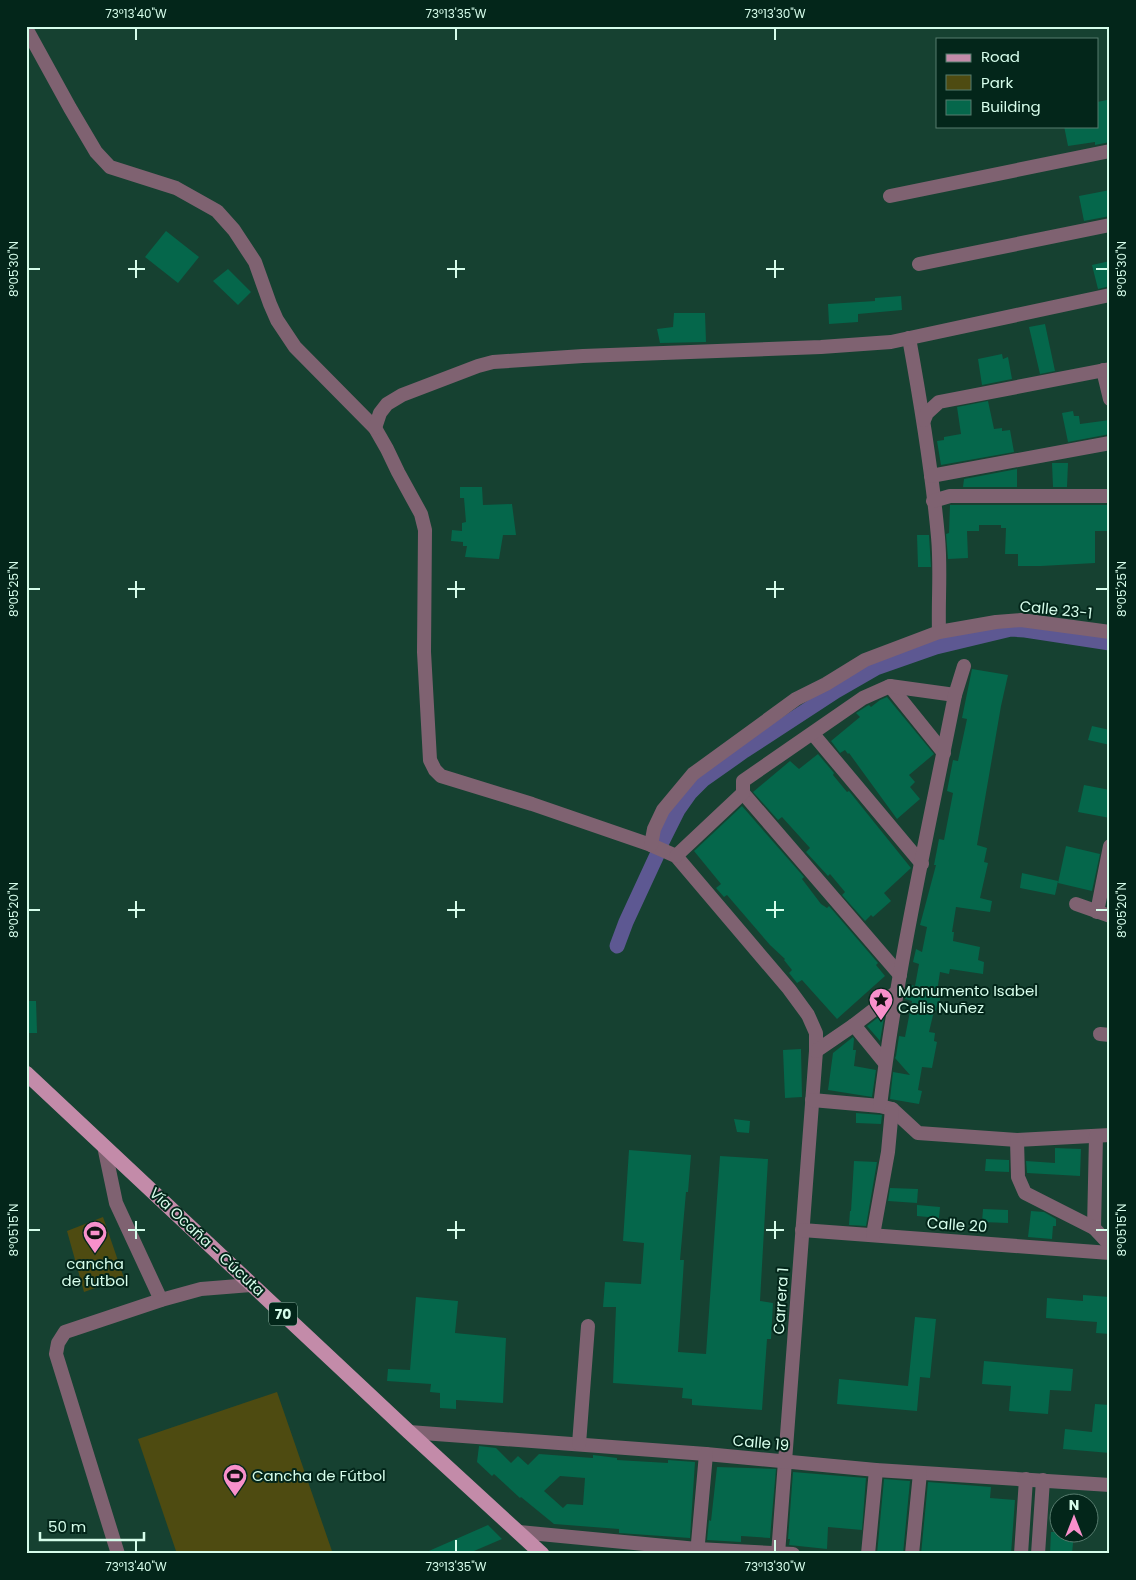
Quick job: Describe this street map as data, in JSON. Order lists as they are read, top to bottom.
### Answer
{
  "streets": {
    "main road": ["Vía Ocaña - Cúcuta", "70"],
    "street": [
      "Calle 23-1",
      "Calle 20",
      "Carrera 1",
      "Calle 19"
    ]
  },
  "crossings": [
    ["Calle 20", "Carrera 1"],
    ["Vía Ocaña - Cúcuta", "Calle 19"],
    ["Carrera 1", "Calle 19"]
  ],
  "places": {
    "place": ["Monumento Isabel Celis Nuñez"],
    "sports": ["cancha de futbol", "Cancha de Fútbol"]
  },
  "legend": ["Road", "Park", "Building"],
  "scale_bar": "50 m",
  "north": "top",
  "coordinates": [
    "73°13'40\"W",
    "73°13'35\"W",
    "73°13'30\"W",
    "8°05'30\"N",
    "8°05'25\"N",
    "8°05'20\"N",
    "8°05'15\"N"
  ]
}
